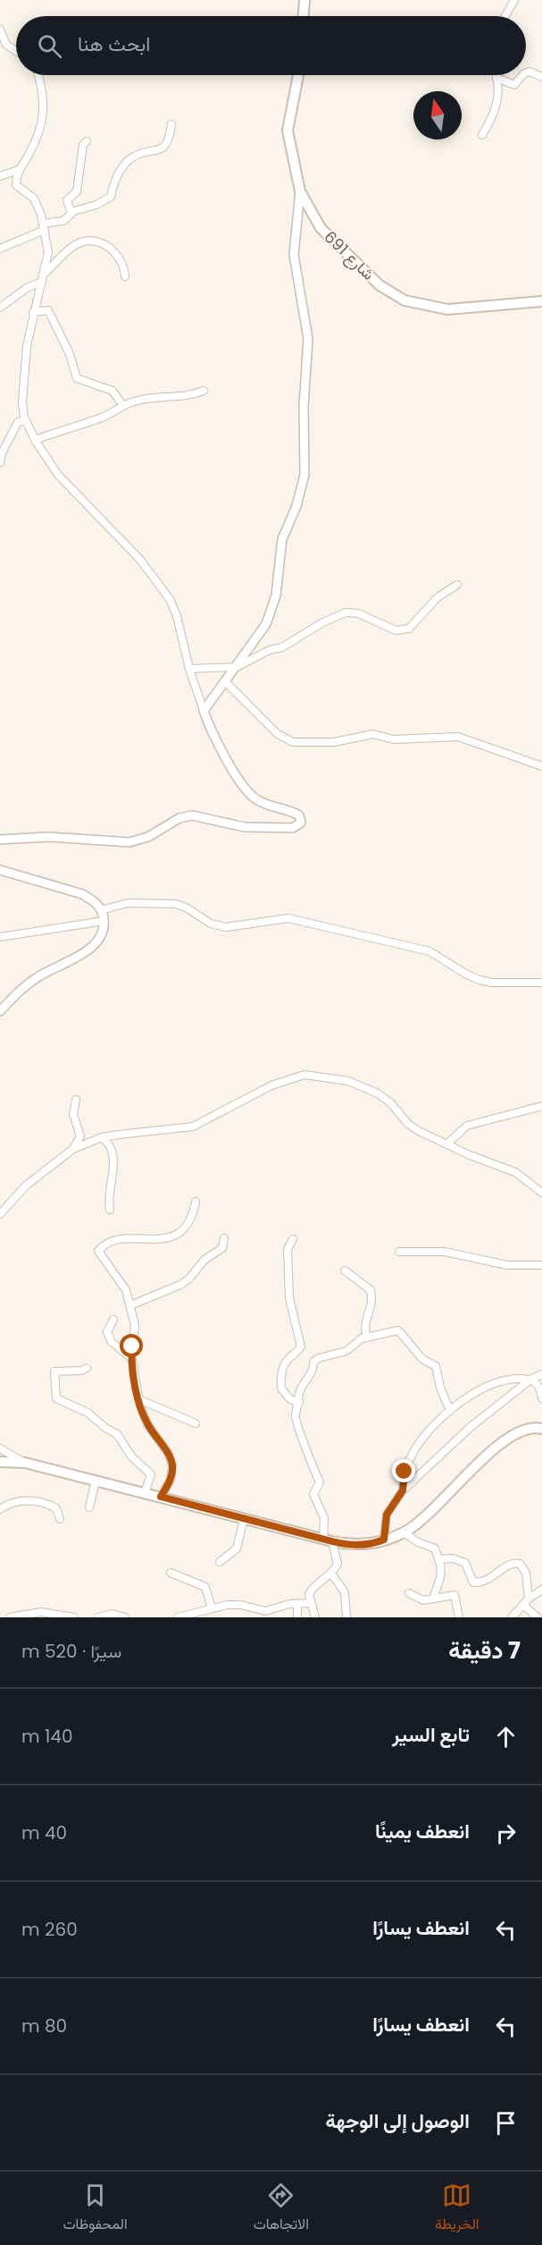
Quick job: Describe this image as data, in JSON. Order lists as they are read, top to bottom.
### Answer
{
  "streets": {
    "main road": ["شارع 691"]
  },
  "north": "top",
  "page": {
    "search": "ابحث هنا",
    "heading": ["7 دقيقة", "سيرًا · 520 m"],
    "list": [
      ["تابع السير", "140 m"],
      ["انعطف يمينًا", "40 m"],
      ["انعطف يسارًا", "260 m"],
      ["انعطف يسارًا", "80 m"],
      "الوصول إلى الوجهة"
    ],
    "nav": ["الخريطة", "الاتجاهات", "المحفوظات"]
  }
}
